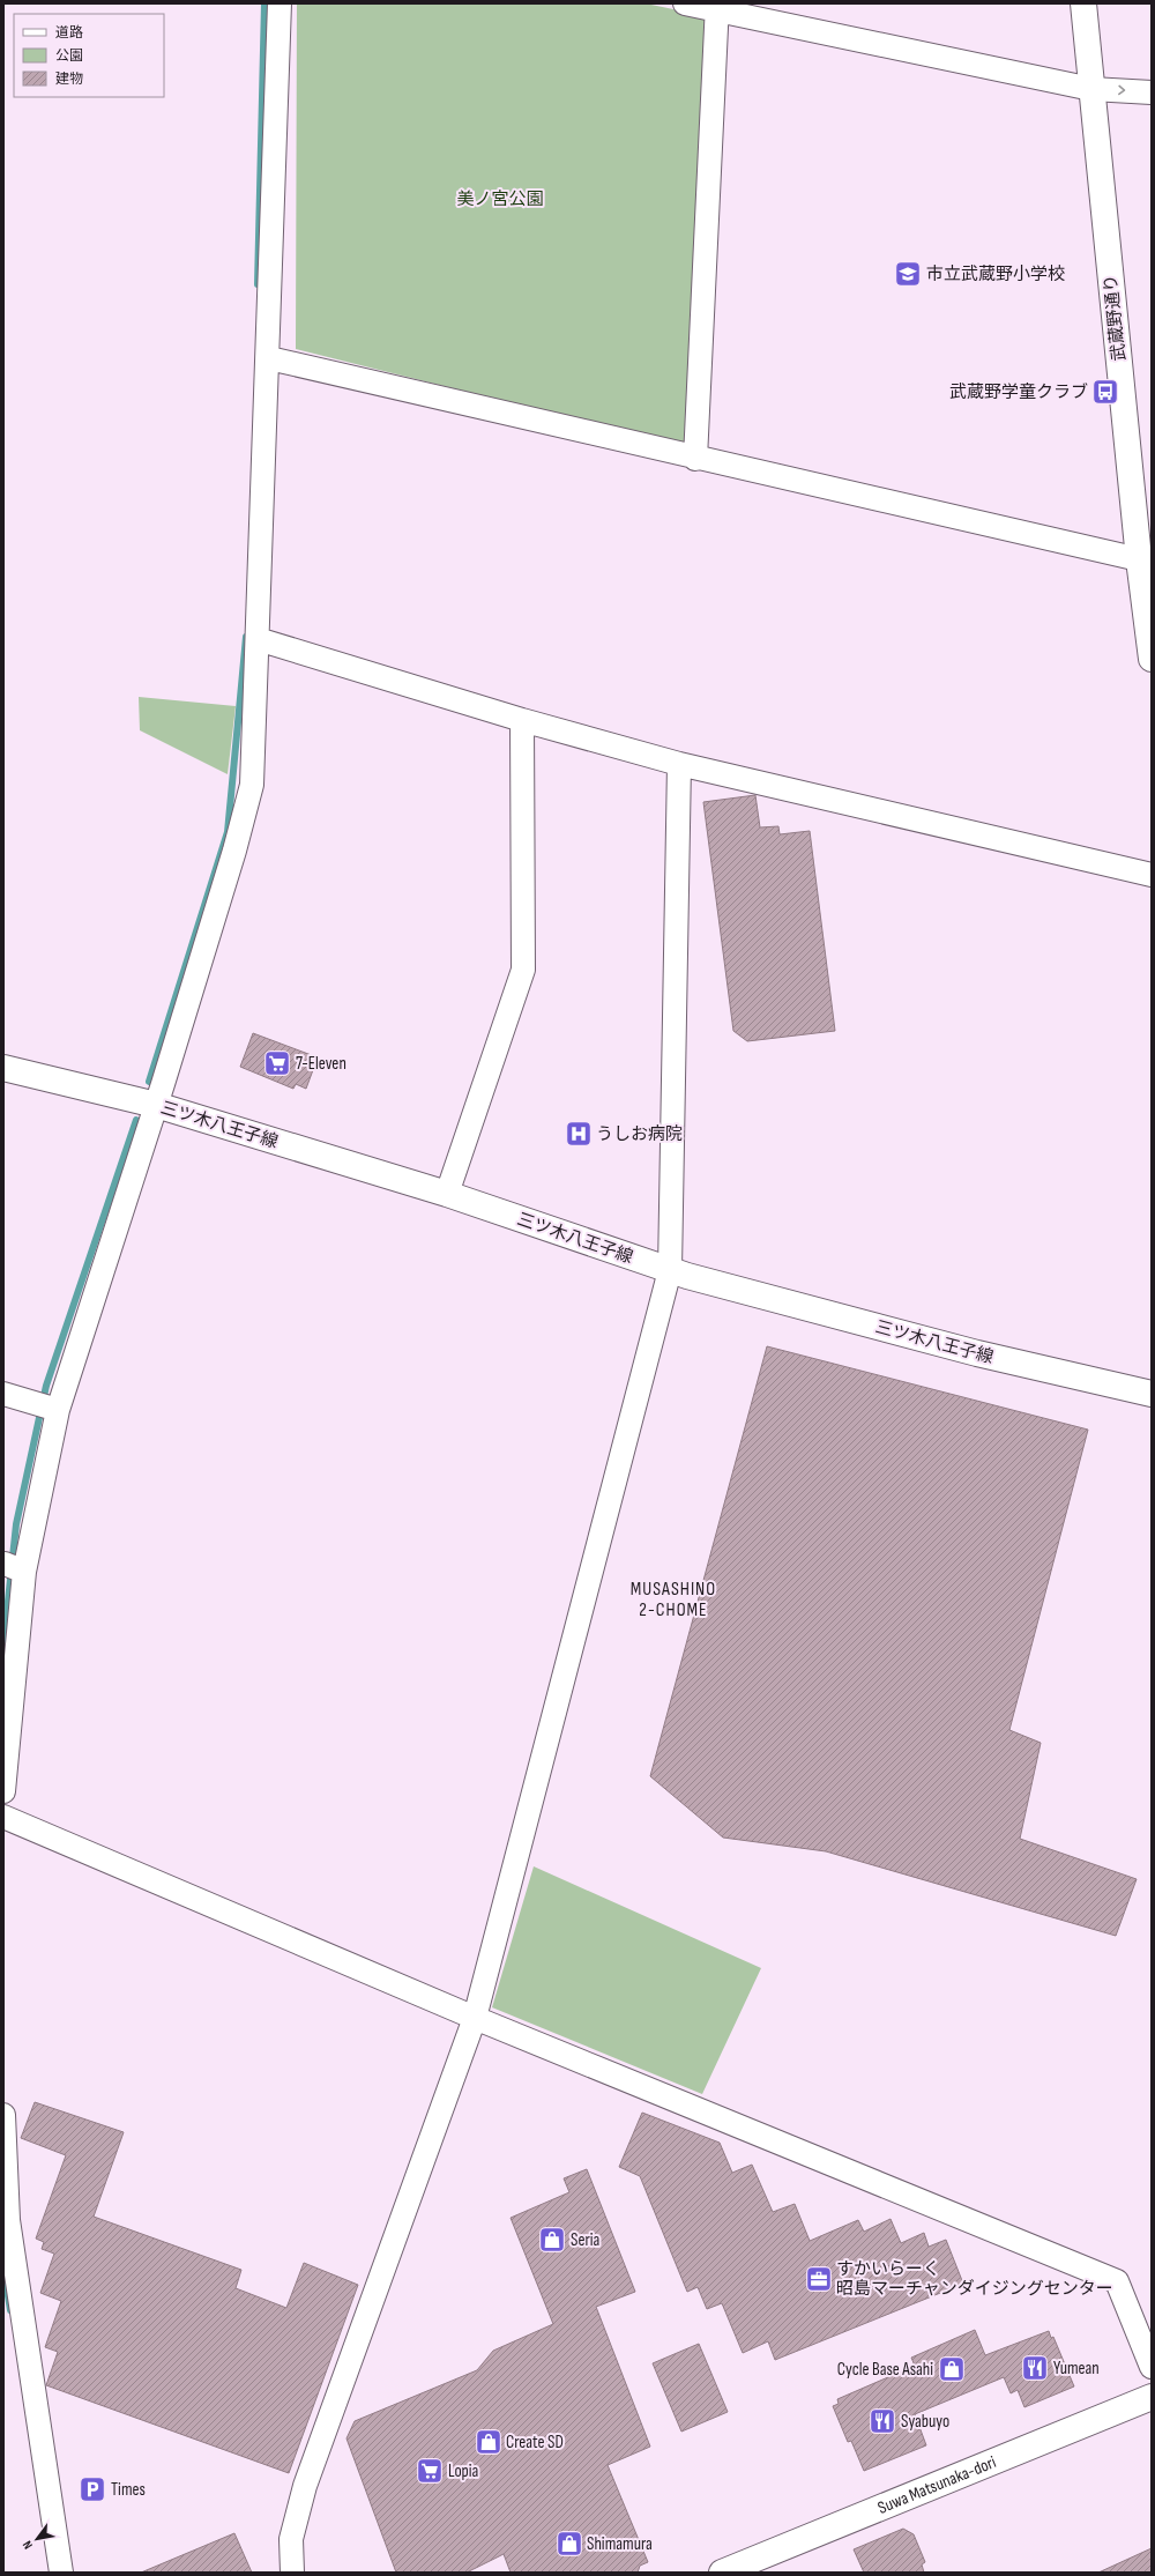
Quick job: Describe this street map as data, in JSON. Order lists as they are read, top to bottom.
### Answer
{
  "streets": {
    "main road": ["武蔵野通り", "三ツ木八王子線", "Suwa Matsunaka-dori"]
  },
  "districts": ["MUSASHINO 2-CHOME"],
  "parks": ["美ノ宮公園"],
  "places": {
    "school or university": ["市立武蔵野小学校"],
    "bus stop": ["武蔵野学童クラブ"],
    "supermarket": ["7-Eleven", "Lopia"],
    "hospital": ["うしお病院"],
    "shop": [
      "Seria",
      "Cycle Base Asahi",
      "Create SD",
      "Shimamura"
    ],
    "office": ["すかいらーく 昭島マーチャンダイジングセンター"],
    "restaurant": ["Yumean", "Syabuyo"],
    "parking": ["Times"]
  },
  "legend": ["道路", "公園", "建物"],
  "north": "bottom left"
}
